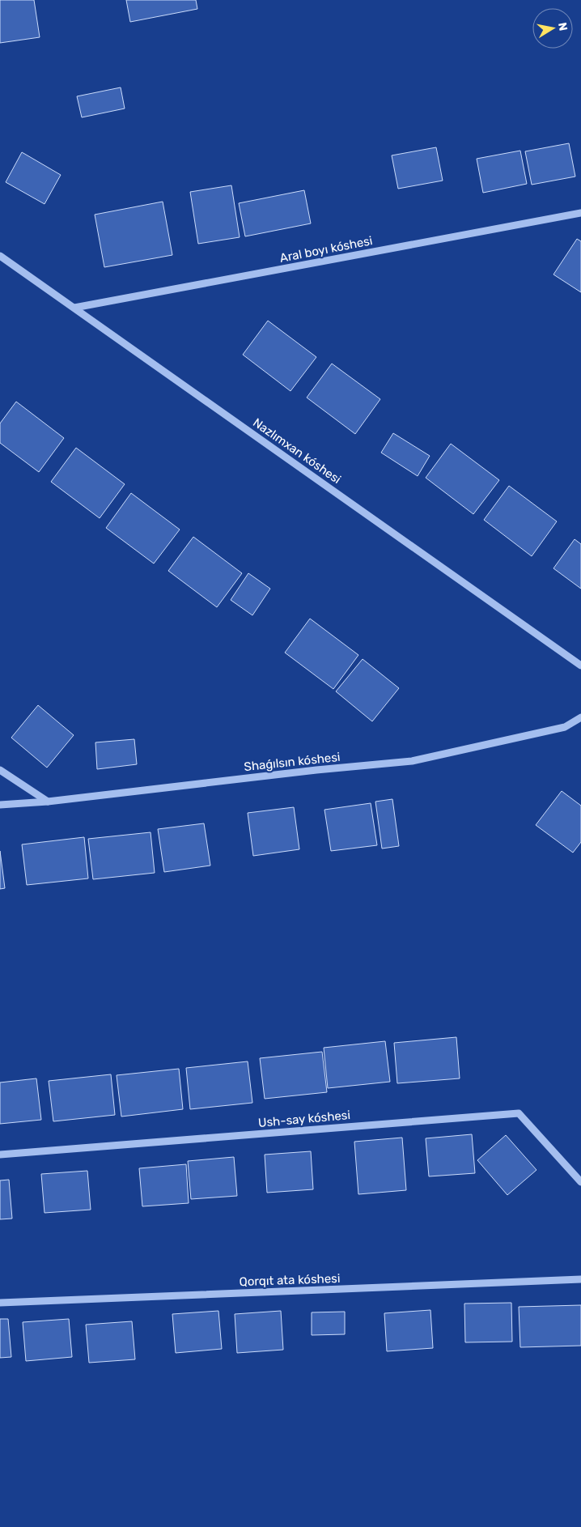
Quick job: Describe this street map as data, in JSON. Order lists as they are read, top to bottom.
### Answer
{
  "streets": {
    "street": [
      "Aral boyı kóshesi",
      "Nazlımxan kóshesi",
      "Shaǵılsın kóshesi",
      "Ush-say kóshesi",
      "Qorqıt ata kóshesi"
    ]
  },
  "crossings": [
    ["Aral boyı kóshesi", "Nazlımxan kóshesi"]
  ],
  "north": "right"
}
